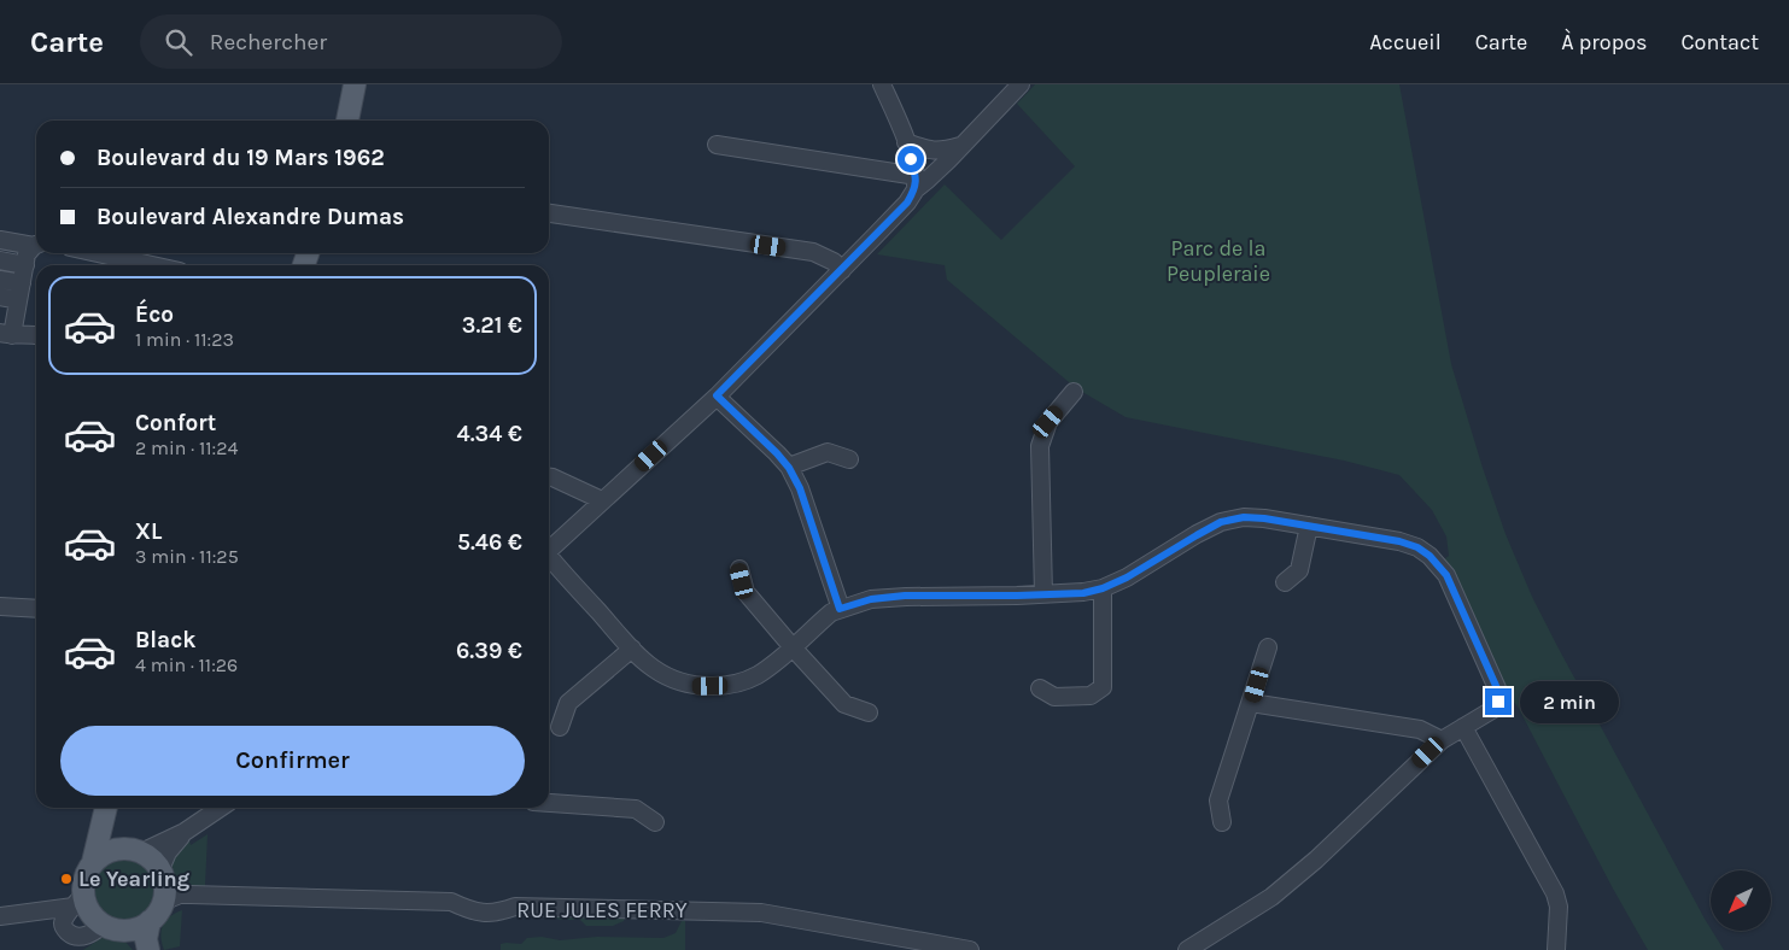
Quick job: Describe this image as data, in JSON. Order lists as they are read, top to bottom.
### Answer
{
  "streets": {
    "street": ["RUE JULES FERRY"]
  },
  "parks": ["Parc de la Peupleraie"],
  "places": ["Le Yearling"],
  "north": "bottom left",
  "page": {
    "header": "Carte",
    "search": "Rechercher",
    "nav": [
      "Accueil",
      "Carte",
      "À propos",
      "Contact"
    ],
    "banner": ["Boulevard du 19 Mars 1962", "Boulevard Alexandre Dumas"],
    "list": [
      {
        "name": "Éco",
        "note": "1 min · 11:23",
        "value": "3.21 €"
      },
      {
        "name": "Confort",
        "note": "2 min · 11:24",
        "value": "4.34 €"
      },
      {
        "name": "XL",
        "note": "3 min · 11:25",
        "value": "5.46 €"
      },
      {
        "name": "Black",
        "note": "4 min · 11:26",
        "value": "6.39 €"
      }
    ],
    "bubble": "2 min",
    "buttons": "Confirmer"
  }
}
